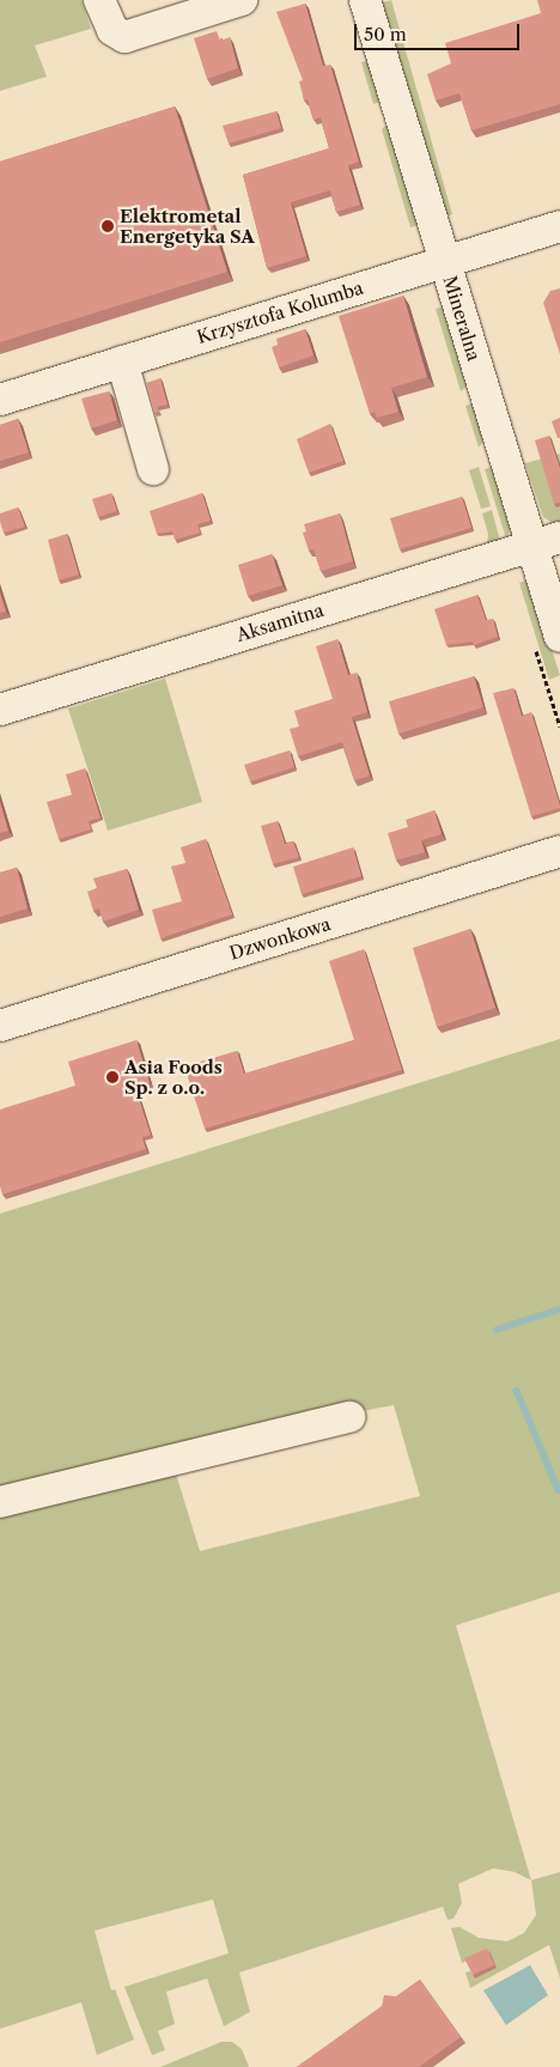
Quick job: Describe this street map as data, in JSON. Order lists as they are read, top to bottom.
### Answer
{
  "streets": {
    "street": [
      "Krzysztofa Kolumba",
      "Mineralna",
      "Aksamitna",
      "Dzwonkowa"
    ]
  },
  "crossings": [
    ["Krzysztofa Kolumba", "Mineralna"],
    ["Mineralna", "Aksamitna"]
  ],
  "places": ["Elektrometal Energetyka SA", "Asia Foods Sp. z o.o."],
  "scale_bar": "50 m"
}
